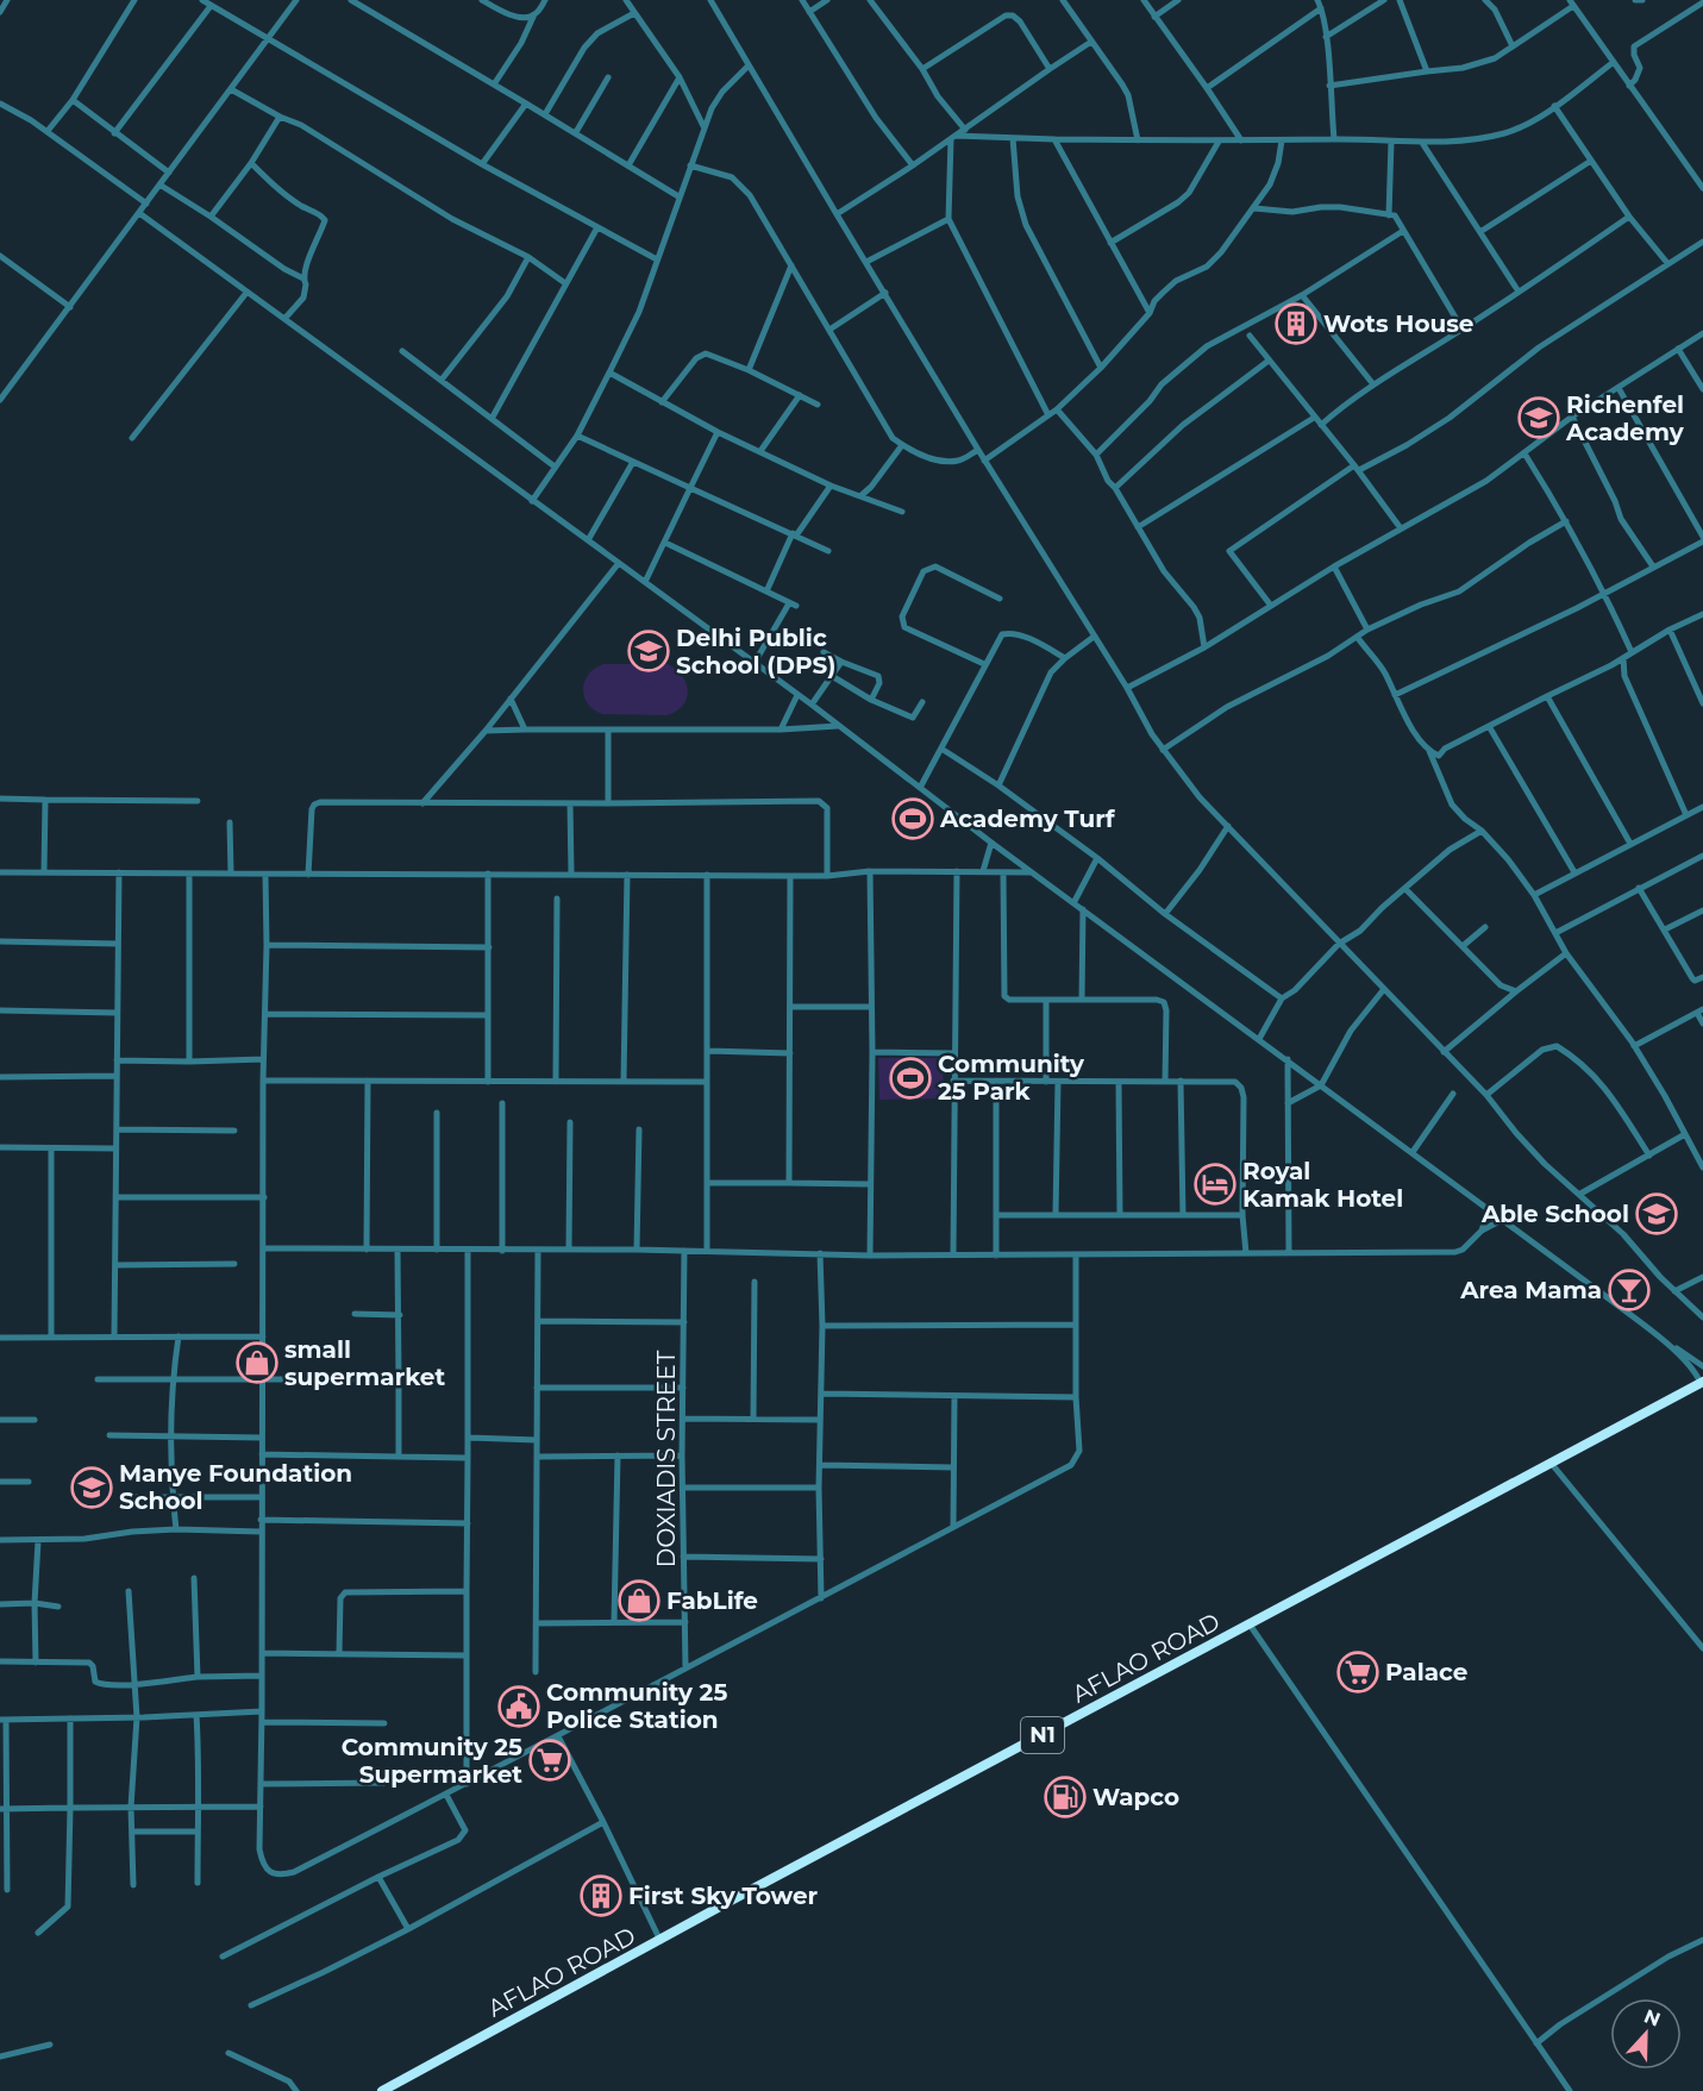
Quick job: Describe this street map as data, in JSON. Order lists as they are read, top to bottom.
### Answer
{
  "streets": {
    "highway": ["AFLAO ROAD", "N1"],
    "street": ["DOXIADIS STREET"]
  },
  "places": {
    "building": ["Wots House", "First Sky Tower"],
    "school or university": [
      "Richenfel Academy",
      "Delhi Public School (DPS)",
      "Able School",
      "Manye Foundation School"
    ],
    "sports": ["Academy Turf", "Community 25 Park"],
    "hotel": ["Royal Kamak Hotel"],
    "bar": ["Area Mama"],
    "shop": ["small supermarket", "FabLife"],
    "supermarket": ["Palace", "Community 25 Supermarket"],
    "public building": ["Community 25 Police Station"],
    "fuel station": ["Wapco"]
  },
  "north": "top"
}
